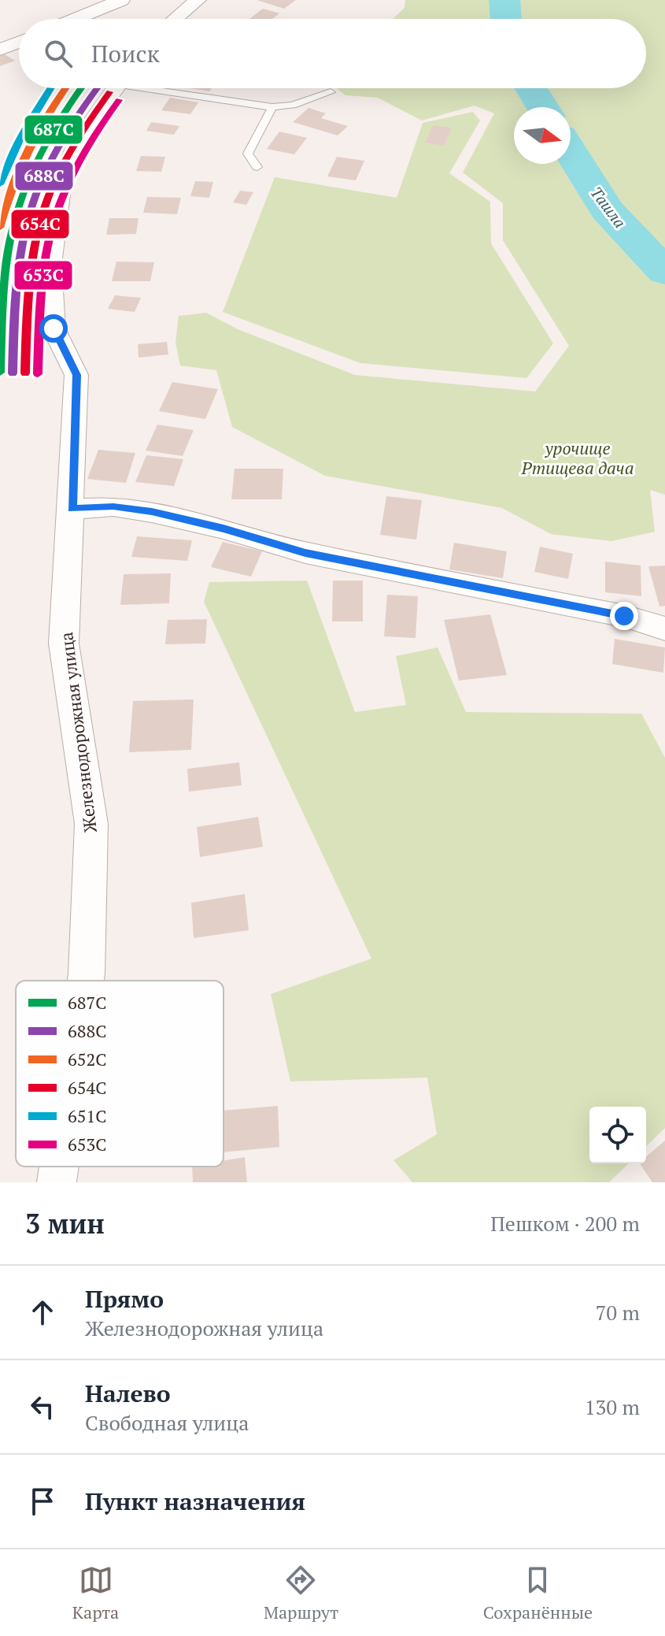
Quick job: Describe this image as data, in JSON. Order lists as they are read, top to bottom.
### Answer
{
  "streets": {
    "street": ["Железнодорожная улица"]
  },
  "water": ["Ташла"],
  "parks": ["урочище Ртищева дача"],
  "lines": [
    "transit line 687С",
    "transit line 688С",
    "transit line 652С",
    "transit line 651С",
    "transit line 654С",
    "transit line 653С"
  ],
  "legend": [
    "687С",
    "688С",
    "652С",
    "654С",
    "651С",
    "653С"
  ],
  "north": "right",
  "page": {
    "search": "Поиск",
    "heading": ["3 мин", "Пешком · 200 m"],
    "list": [
      ["Прямо", "Железнодорожная улица", "70 m"],
      ["Налево", "Свободная улица", "130 m"],
      "Пункт назначения"
    ],
    "nav": ["Карта", "Маршрут", "Сохранённые"]
  }
}
